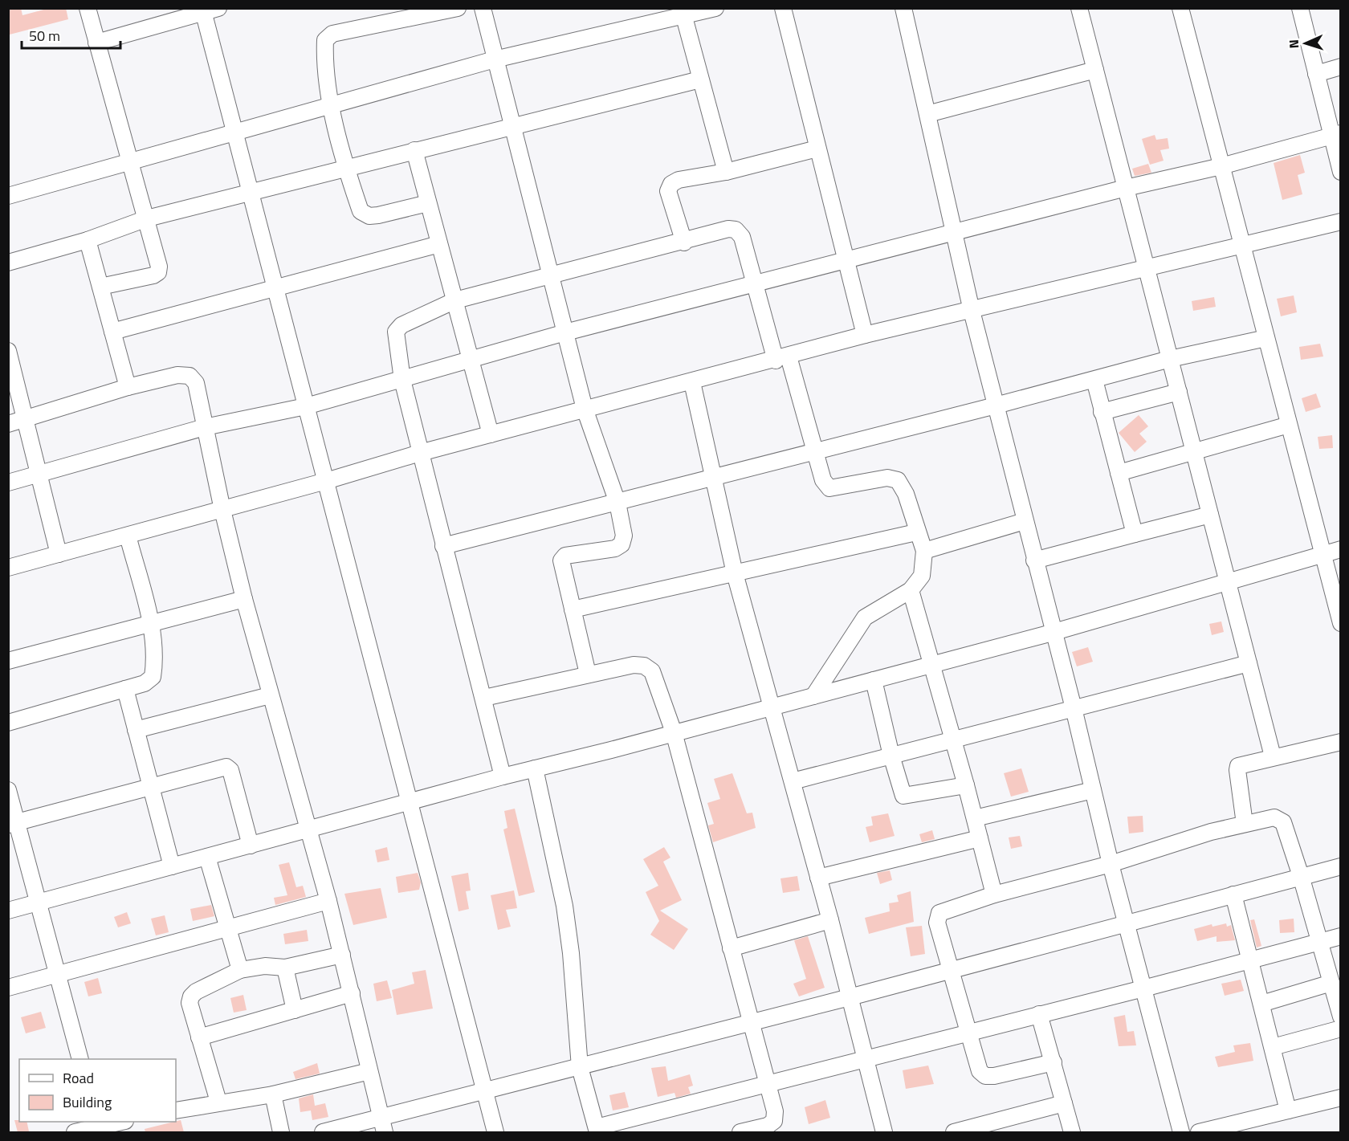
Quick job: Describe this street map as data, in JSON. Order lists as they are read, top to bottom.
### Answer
{
  "legend": ["Road", "Building"],
  "scale_bar": "50 m",
  "north": "left"
}
